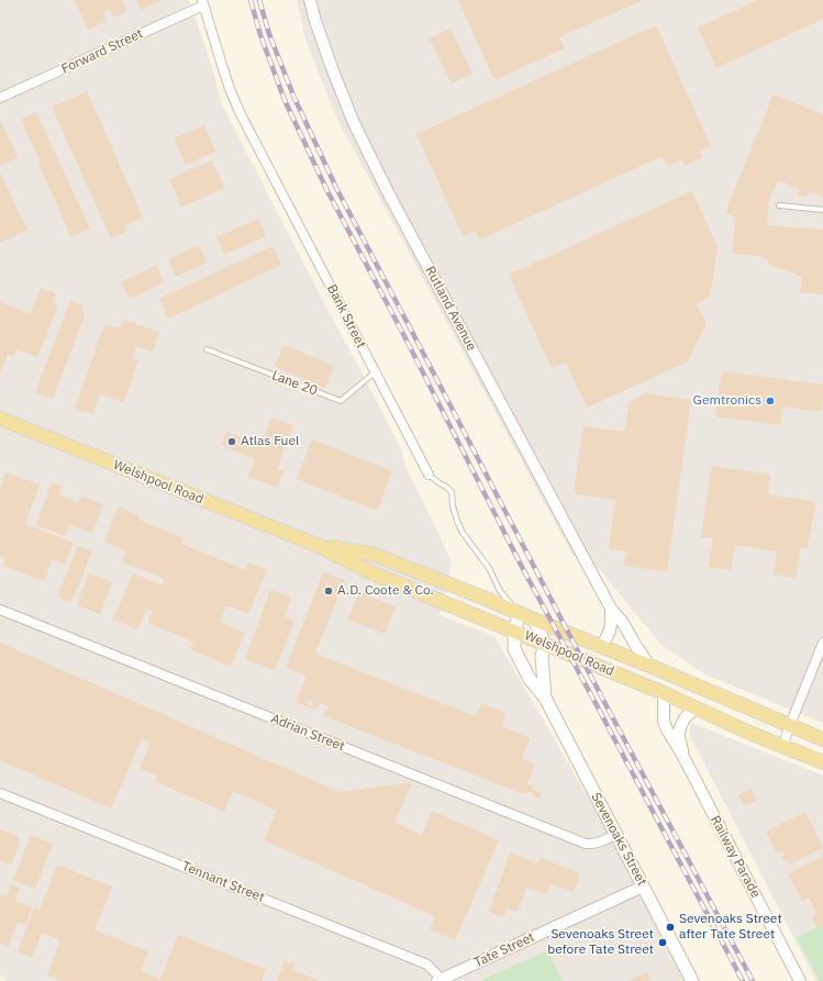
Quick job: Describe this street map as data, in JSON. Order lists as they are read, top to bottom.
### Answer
{
  "streets": {
    "main road": ["Welshpool Road", "Sevenoaks Street"],
    "street": [
      "Forward Street",
      "Rutland Avenue",
      "Bank Street",
      "Adrian Street",
      "Railway Parade",
      "Tennant Street",
      "Tate Street"
    ],
    "lane": ["Lane 20"]
  },
  "crossings": [
    ["Forward Street", "Bank Street"],
    ["Rutland Avenue", "Welshpool Road"],
    ["Bank Street", "Lane 20"],
    ["Bank Street", "Welshpool Road"],
    ["Bank Street", "Sevenoaks Street"],
    ["Welshpool Road", "Sevenoaks Street"],
    ["Welshpool Road", "Railway Parade"],
    ["Adrian Street", "Sevenoaks Street"],
    ["Sevenoaks Street", "Tate Street"],
    ["Tennant Street", "Tate Street"]
  ],
  "places": [
    "Gemtronics",
    "Atlas Fuel",
    "A.D. Coote & Co.",
    "Sevenoaks Street after Tate Street",
    "Sevenoaks Street before Tate Street"
  ]
}
